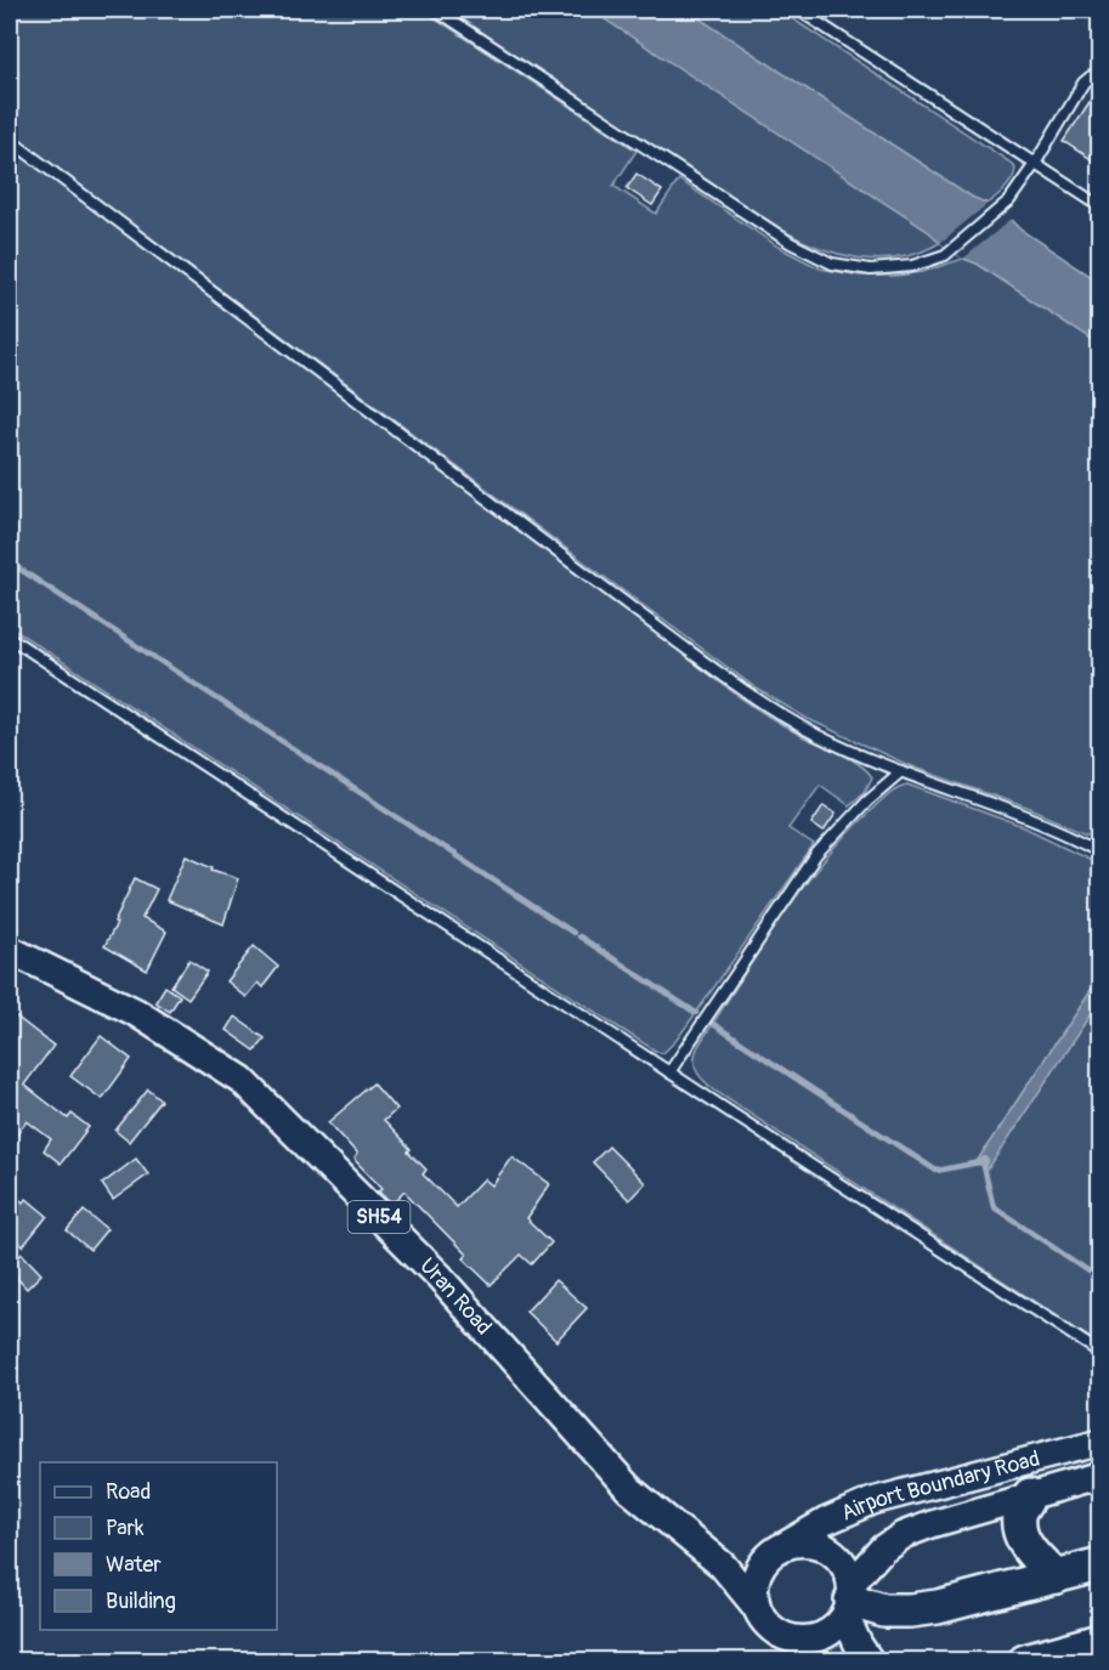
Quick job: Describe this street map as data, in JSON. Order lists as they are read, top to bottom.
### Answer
{
  "streets": {
    "main road": ["SH54", "Uran Road"],
    "street": ["Airport Boundary Road"]
  },
  "crossings": [
    ["Uran Road", "Airport Boundary Road"]
  ],
  "legend": [
    "Road",
    "Park",
    "Water",
    "Building"
  ]
}
